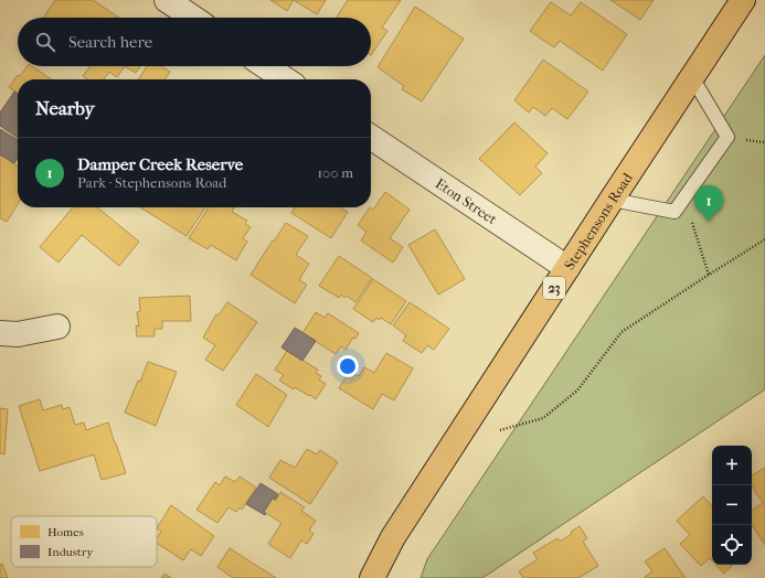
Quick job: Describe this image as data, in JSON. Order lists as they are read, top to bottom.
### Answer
{
  "streets": {
    "main road": ["Stephensons Road", "23"],
    "street": ["Eton Street"]
  },
  "crossings": [
    ["Eton Street", "Stephensons Road"]
  ],
  "legend": ["Homes", "Industry"],
  "page": {
    "search": "Search here",
    "heading": "Nearby",
    "list": [
      {
        "mark": "1",
        "name": "Damper Creek Reserve",
        "note": "Park · Stephensons Road",
        "value": "100 m"
      }
    ],
    "pins": "1",
    "map_buttons": ["+", "−"]
  }
}
